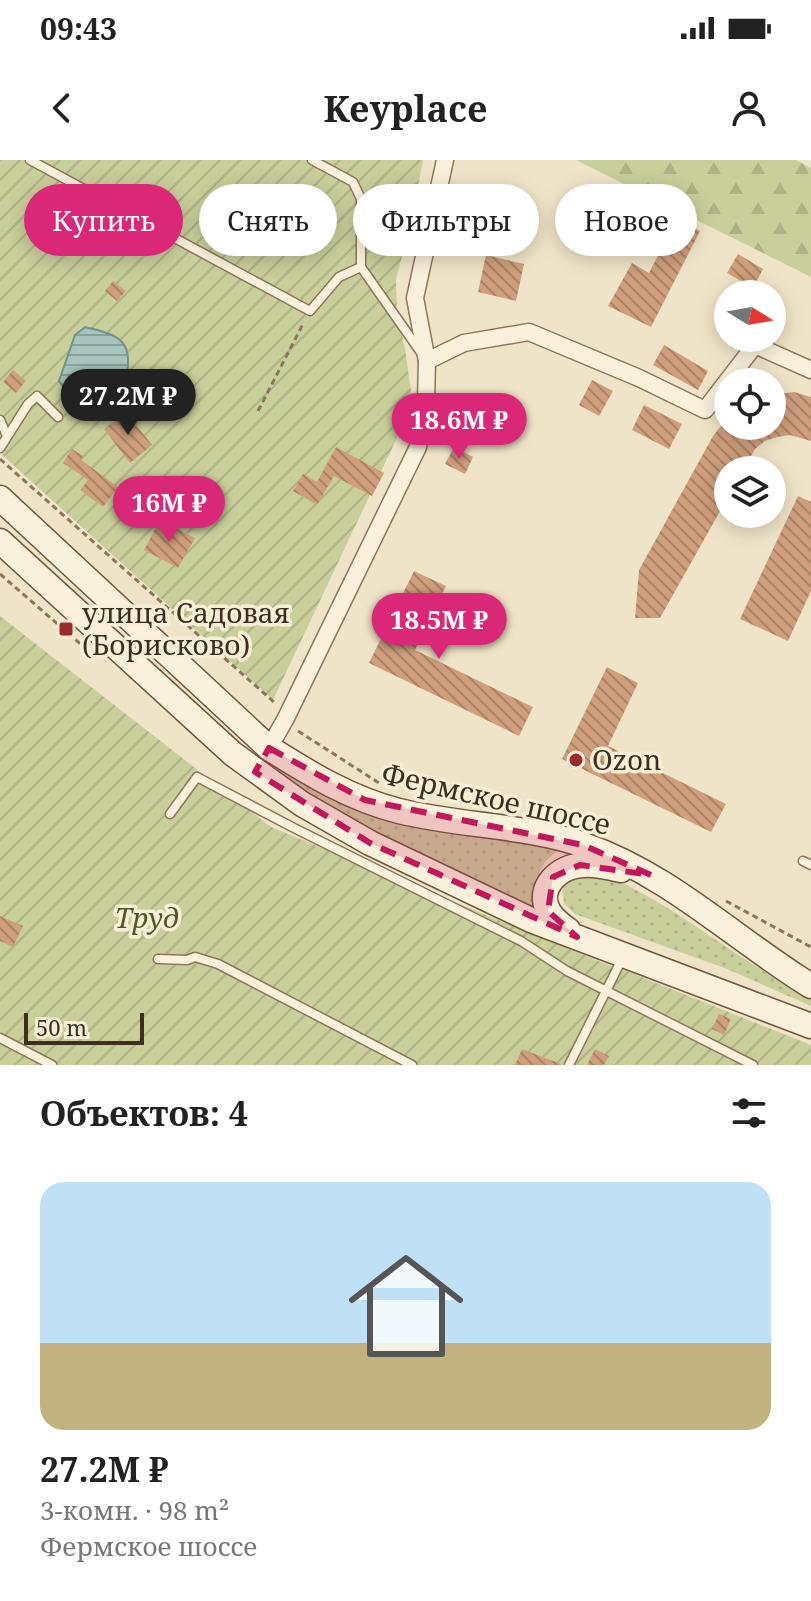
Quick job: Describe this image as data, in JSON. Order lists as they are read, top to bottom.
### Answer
{
  "streets": {
    "main road": ["Фермское шоссе"]
  },
  "parks": ["Труд"],
  "places": {
    "transit": ["улица Садовая (Борисково)"],
    "other": ["Ozon"]
  },
  "scale_bar": "50 m",
  "north": "right",
  "page": {
    "status": "09:43",
    "header": "Keyplace",
    "chip": [
      "Купить",
      "Снять",
      "Фильтры",
      "Новое"
    ],
    "price": [
      "27.2M ₽",
      "18.6M ₽",
      "16M ₽",
      "18.5M ₽"
    ],
    "scale": "50 m",
    "heading": "Объектов: 4",
    "list": [
      {
        "name": "27.2M ₽",
        "note": "3-комн. · 98 m² · Фермское шоссе"
      }
    ]
  }
}
